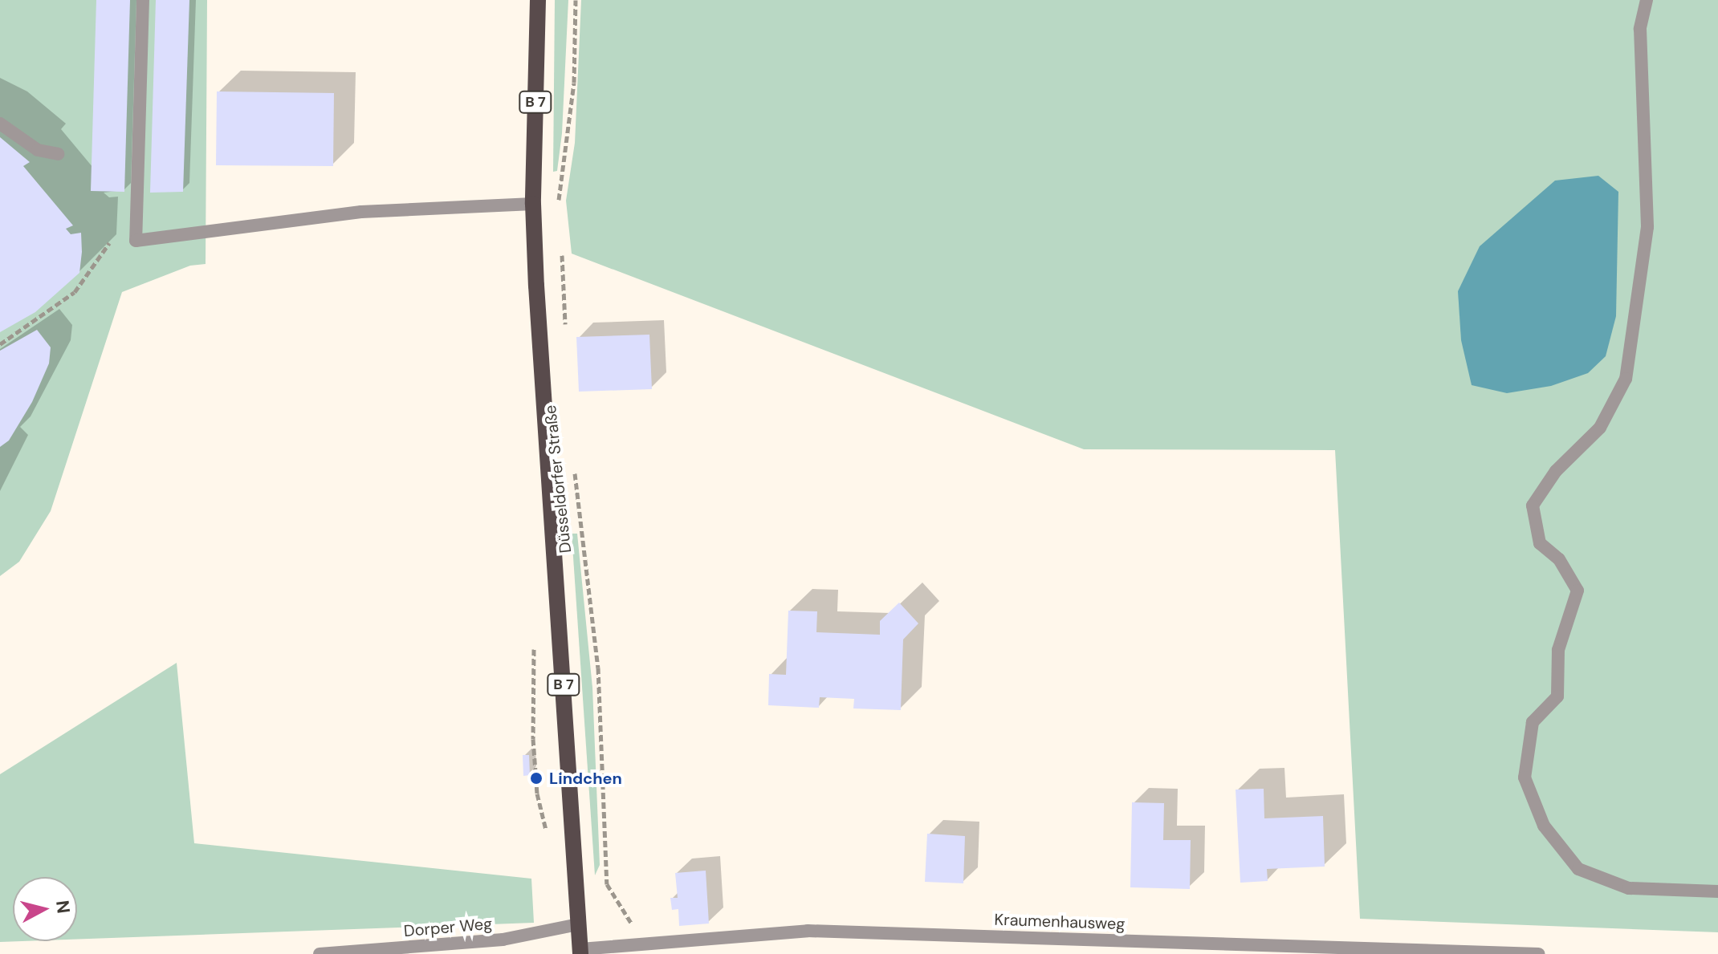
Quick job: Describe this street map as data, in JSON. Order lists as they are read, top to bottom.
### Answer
{
  "streets": {
    "main road": ["B 7", "Düsseldorfer Straße"],
    "street": ["Kraumenhausweg", "Dorper Weg"]
  },
  "crossings": [
    ["Düsseldorfer Straße", "Kraumenhausweg"],
    ["Düsseldorfer Straße", "Dorper Weg"]
  ],
  "places": ["Lindchen"],
  "north": "right"
}
